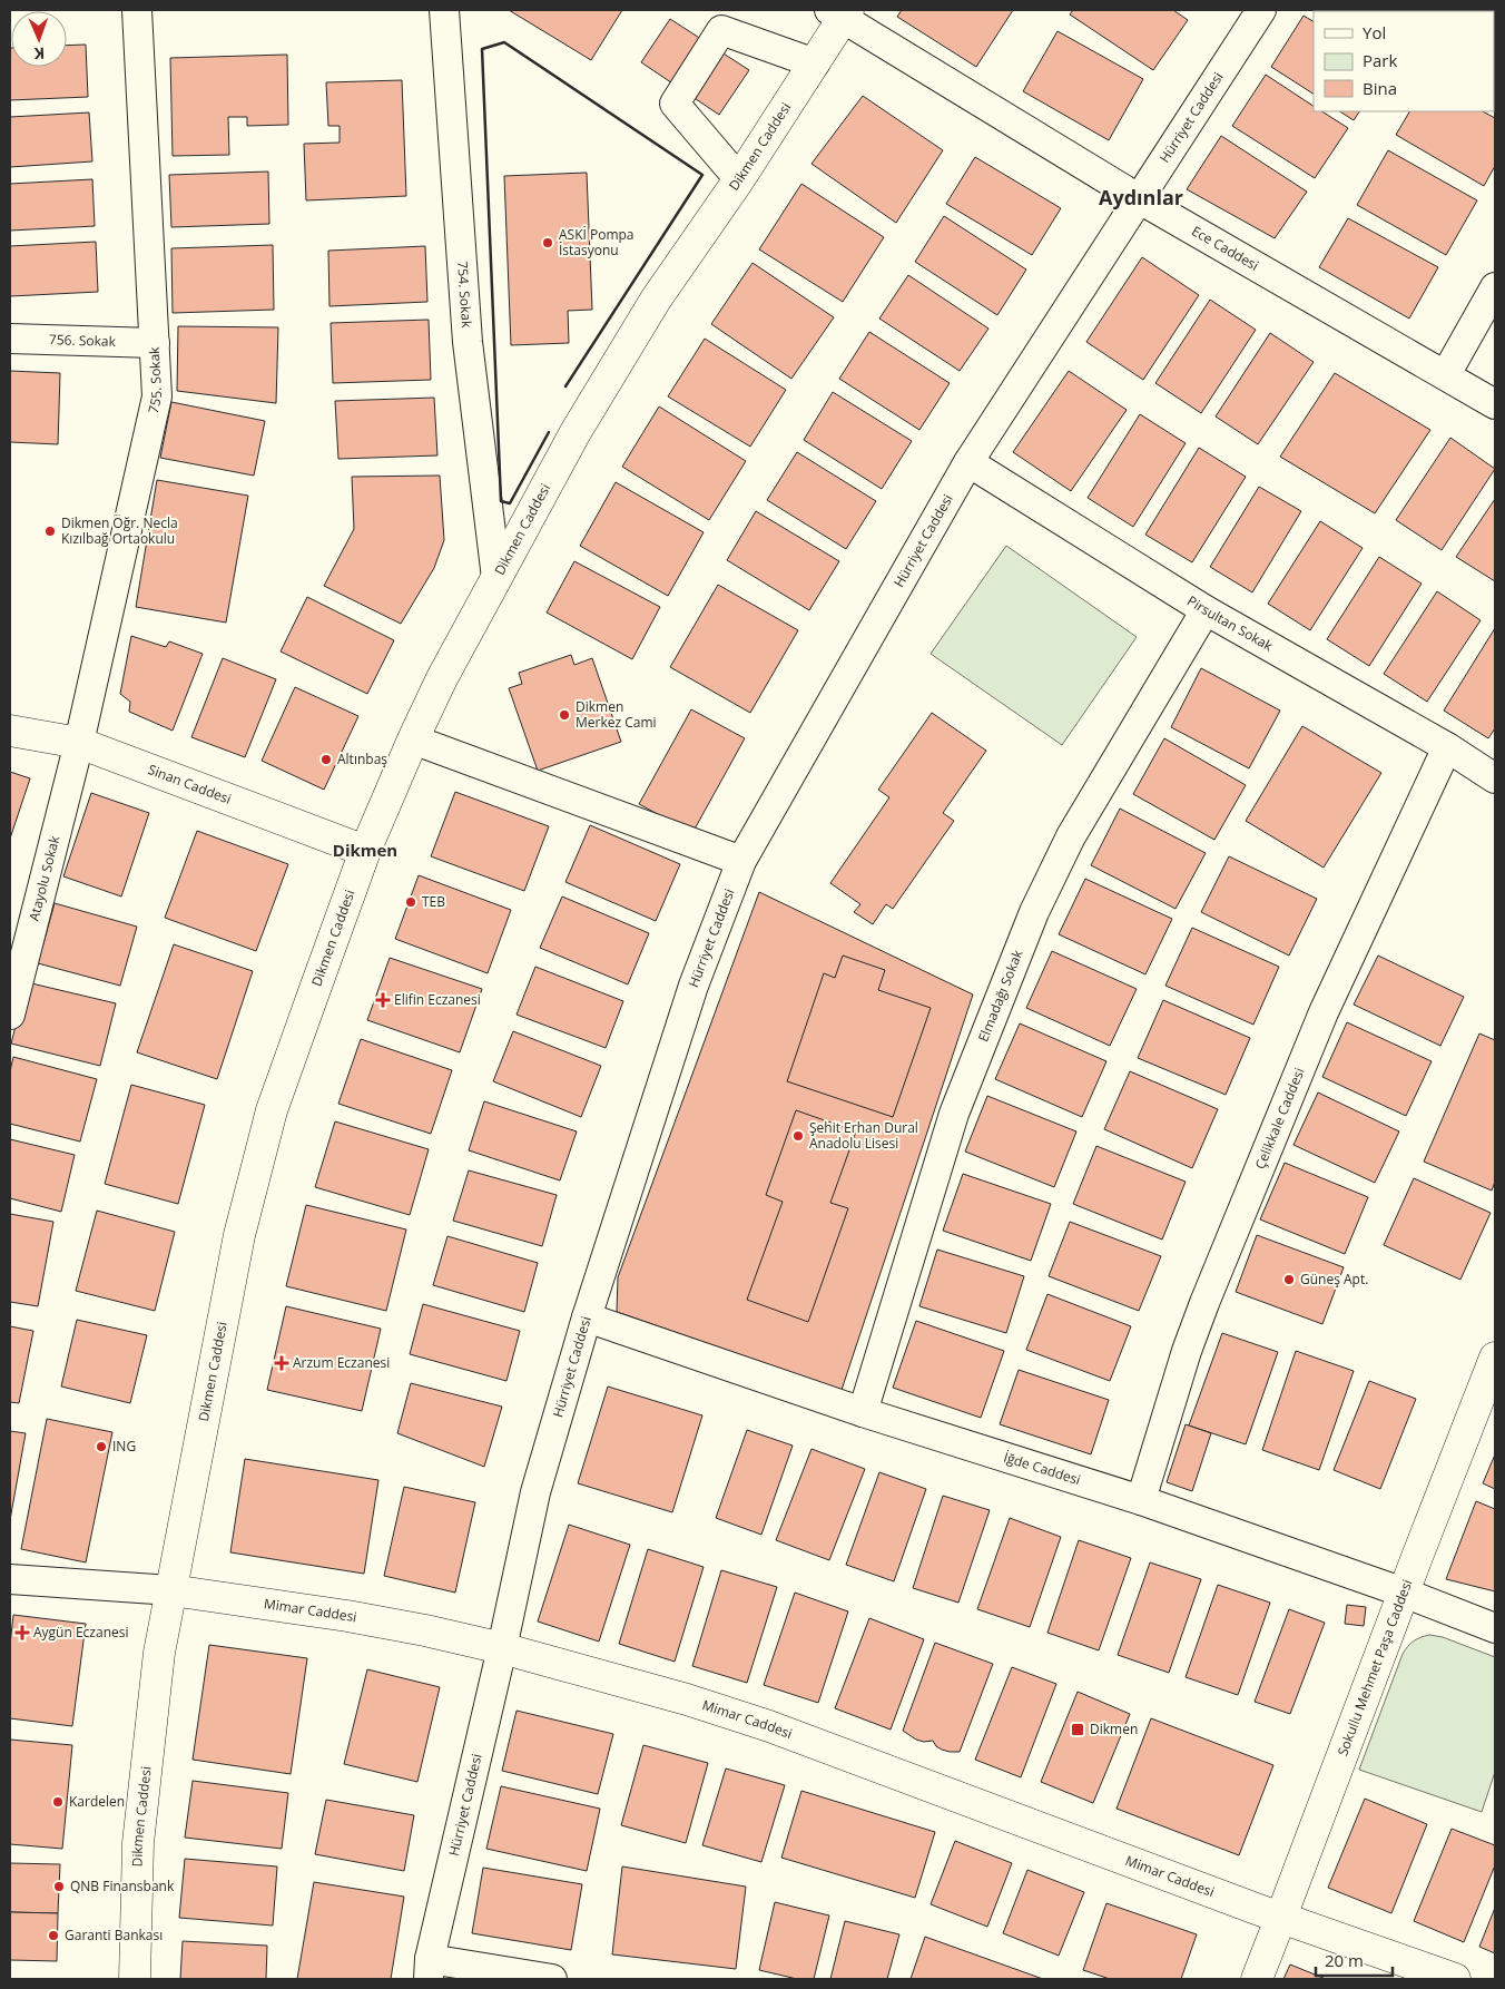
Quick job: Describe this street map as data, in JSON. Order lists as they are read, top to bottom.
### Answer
{
  "streets": {
    "main road": [
      "Dikmen Caddesi",
      "Sinan Caddesi",
      "Mimar Caddesi",
      "Sokullu Mehmet Paşa Caddesi"
    ],
    "street": [
      "Hürriyet Caddesi",
      "Ece Caddesi",
      "754. Sokak",
      "756. Sokak",
      "755. Sokak",
      "Pirsultan Sokak",
      "Atayolu Sokak",
      "Elmadağı Sokak",
      "Çelikkale Caddesi",
      "İğde Caddesi"
    ]
  },
  "crossings": [
    ["Hürriyet Caddesi", "Ece Caddesi"],
    ["Hürriyet Caddesi", "Pirsultan Sokak"],
    ["Hürriyet Caddesi", "İğde Caddesi"],
    ["Hürriyet Caddesi", "Mimar Caddesi"],
    ["Dikmen Caddesi", "Ece Caddesi"],
    ["Dikmen Caddesi", "754. Sokak"],
    ["Dikmen Caddesi", "Sinan Caddesi"],
    ["Dikmen Caddesi", "Mimar Caddesi"],
    ["756. Sokak", "755. Sokak"],
    ["755. Sokak", "Sinan Caddesi"],
    ["755. Sokak", "Atayolu Sokak"],
    ["Pirsultan Sokak", "Elmadağı Sokak"],
    ["Pirsultan Sokak", "Çelikkale Caddesi"],
    ["Sinan Caddesi", "Atayolu Sokak"],
    ["Elmadağı Sokak", "İğde Caddesi"],
    ["Çelikkale Caddesi", "İğde Caddesi"],
    ["İğde Caddesi", "Sokullu Mehmet Paşa Caddesi"],
    ["Mimar Caddesi", "Sokullu Mehmet Paşa Caddesi"]
  ],
  "districts": ["Aydınlar", "Dikmen"],
  "places": {
    "other": [
      "ASKİ Pompa İstasyonu",
      "Dikmen Öğr. Necla Kızılbağ Ortaokulu",
      "Dikmen Merkez Cami",
      "Altınbaş",
      "TEB",
      "Şehit Erhan Dural Anadolu Lisesi",
      "Güneş Apt.",
      "ING",
      "Kardelen",
      "QNB Finansbank",
      "Garanti Bankası"
    ],
    "health": ["Elifin Eczanesi", "Arzum Eczanesi", "Aygün Eczanesi"],
    "transit": ["Dikmen"]
  },
  "legend": ["Yol", "Park", "Bina"],
  "scale_bar": "20 m",
  "north": "bottom"
}
